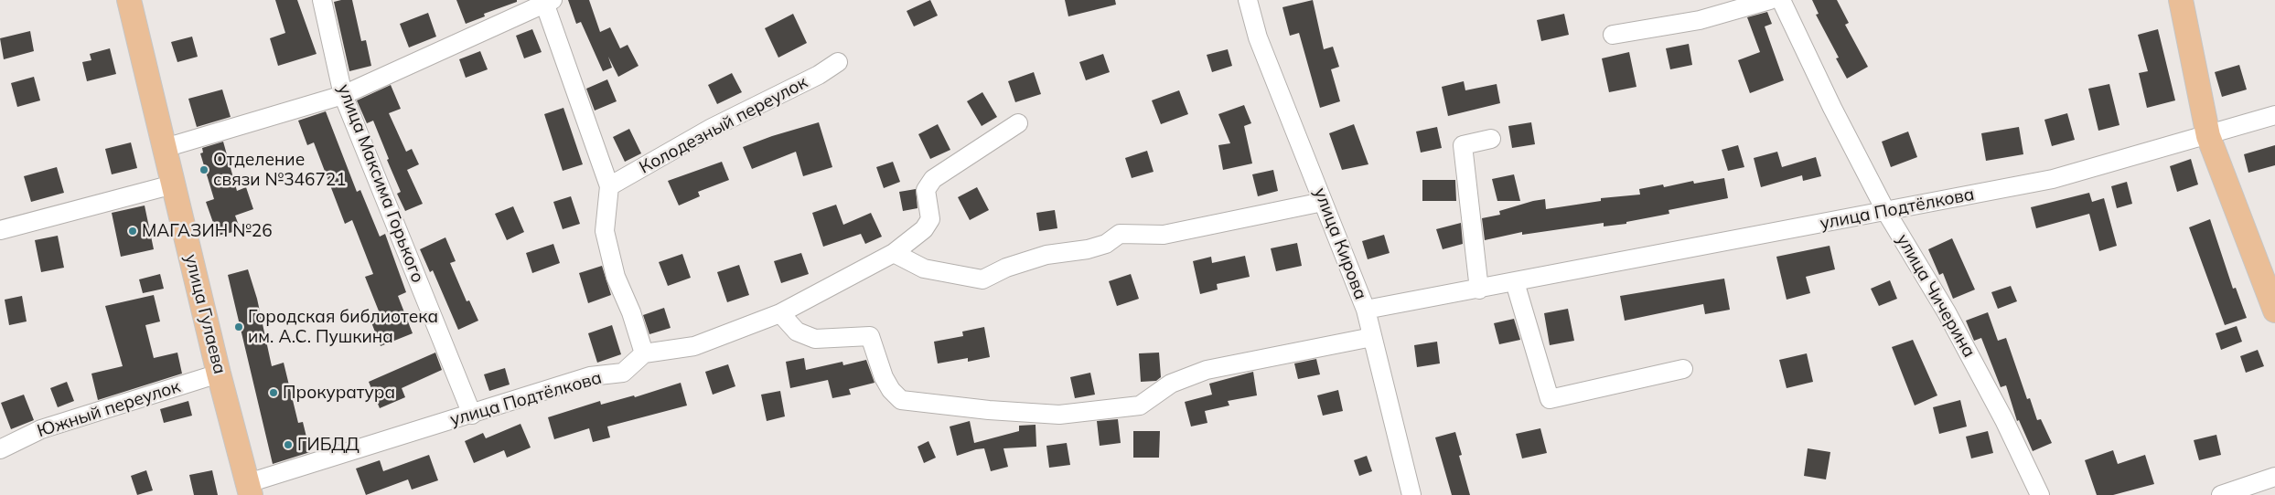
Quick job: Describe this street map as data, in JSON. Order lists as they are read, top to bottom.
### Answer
{
  "streets": {
    "main road": ["улица Гулаева"],
    "street": [
      "Колодезный переулок",
      "улица Максима Горького",
      "улица Подтёлкова",
      "улица Кирова",
      "улица Чичерина",
      "Южный переулок"
    ]
  },
  "crossings": [
    ["улица Максима Горького", "улица Подтёлкова"],
    ["улица Подтёлкова", "улица Кирова"],
    ["улица Подтёлкова", "улица Чичерина"],
    ["улица Подтёлкова", "улица Гулаева"],
    ["улица Гулаева", "Южный переулок"]
  ],
  "places": [
    "Отделение связи №346721",
    "МАГАЗИН №26",
    "Городская библиотека им. А.С. Пушкина",
    "Прокуратура",
    "ГИБДД"
  ]
}
